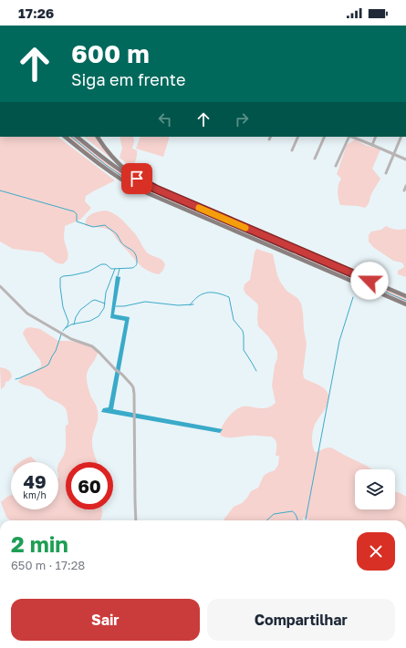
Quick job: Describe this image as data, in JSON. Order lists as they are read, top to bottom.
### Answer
{
  "page": {
    "status": "17:26",
    "turn": ["600 m", "Siga em frente"],
    "speed": "49 km/h",
    "limit": "60",
    "heading": ["2 min", "650 m · 17:28"],
    "buttons": ["Sair", "Compartilhar"]
  }
}
